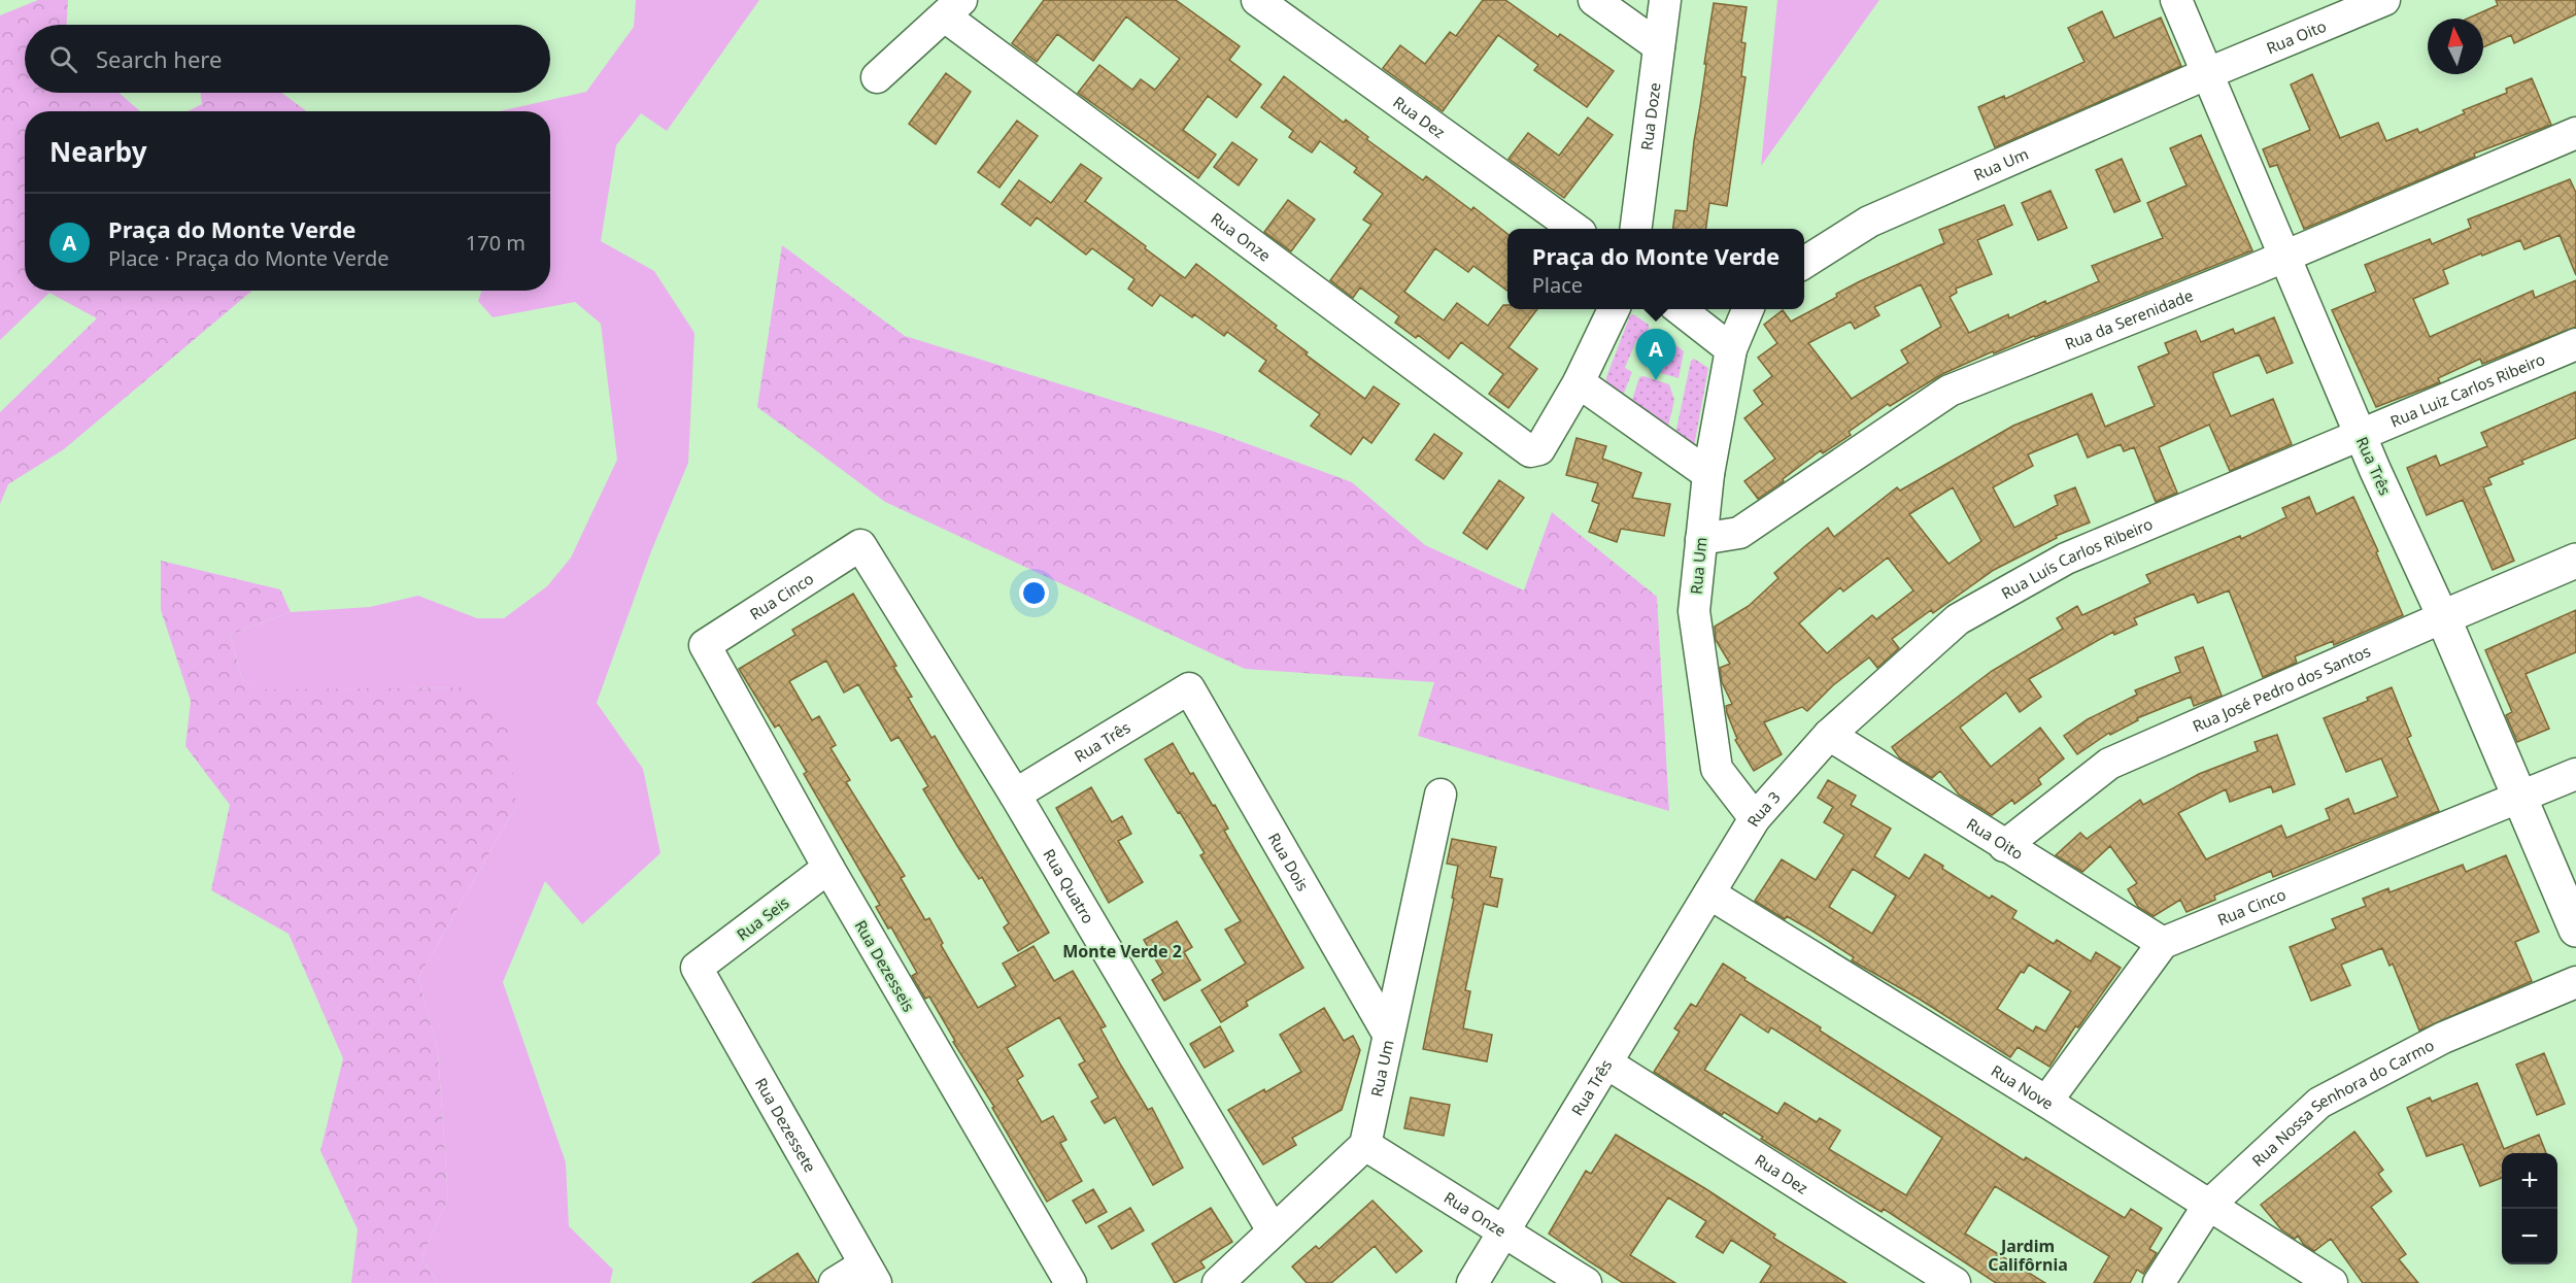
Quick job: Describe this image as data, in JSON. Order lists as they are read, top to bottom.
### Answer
{
  "streets": {
    "street": [
      "Rua Oito",
      "Rua Dez",
      "Rua Doze",
      "Rua Um",
      "Rua Onze",
      "Rua da Serenidade",
      "Rua Luiz Carlos Ribeiro",
      "Rua Três",
      "Rua Luís Carlos Ribeiro",
      "Rua Cinco",
      "Rua José Pedro dos Santos",
      "Rua 3",
      "Rua Dois",
      "Rua Quatro",
      "Rua Seis",
      "Rua Dezesseis",
      "Rua Nove",
      "Rua Nossa Senhora do Carmo",
      "Rua Dezessete"
    ]
  },
  "crossings": [
    ["Rua Oito", "Rua Um"],
    ["Rua Oito", "Rua Três"],
    ["Rua Oito", "Rua Luís Carlos Ribeiro"],
    ["Rua Oito", "Rua Cinco"],
    ["Rua Oito", "Rua José Pedro dos Santos"],
    ["Rua Oito", "Rua 3"],
    ["Rua Dez", "Rua Três"],
    ["Rua Um", "Rua Onze"],
    ["Rua Um", "Rua da Serenidade"],
    ["Rua Um", "Rua Três"],
    ["Rua Um", "Rua 3"],
    ["Rua Um", "Rua Dois"],
    ["Rua Onze", "Rua Três"],
    ["Rua da Serenidade", "Rua Três"],
    ["Rua Luiz Carlos Ribeiro", "Rua Três"],
    ["Rua Luiz Carlos Ribeiro", "Rua Luís Carlos Ribeiro"],
    ["Rua Três", "Rua Luís Carlos Ribeiro"],
    ["Rua Três", "Rua Cinco"],
    ["Rua Três", "Rua José Pedro dos Santos"],
    ["Rua Três", "Rua 3"],
    ["Rua Três", "Rua Dois"],
    ["Rua Três", "Rua Quatro"],
    ["Rua Três", "Rua Nove"],
    ["Rua Luís Carlos Ribeiro", "Rua 3"],
    ["Rua Cinco", "Rua Quatro"],
    ["Rua Cinco", "Rua Dezesseis"],
    ["Rua 3", "Rua Nove"],
    ["Rua Seis", "Rua Dezesseis"],
    ["Rua Seis", "Rua Dezessete"],
    ["Rua Nove", "Rua Nossa Senhora do Carmo"]
  ],
  "districts": ["Monte Verde 2", "Jardim Califôrnia"],
  "north": "top",
  "page": {
    "search": "Search here",
    "heading": "Nearby",
    "list": [
      {
        "mark": "A",
        "name": "Praça do Monte Verde",
        "note": "Place · Praça do Monte Verde",
        "value": "170 m"
      }
    ],
    "popup": ["Praça do Monte Verde", "Place"],
    "pins": "A",
    "map_buttons": ["+", "−"]
  }
}
